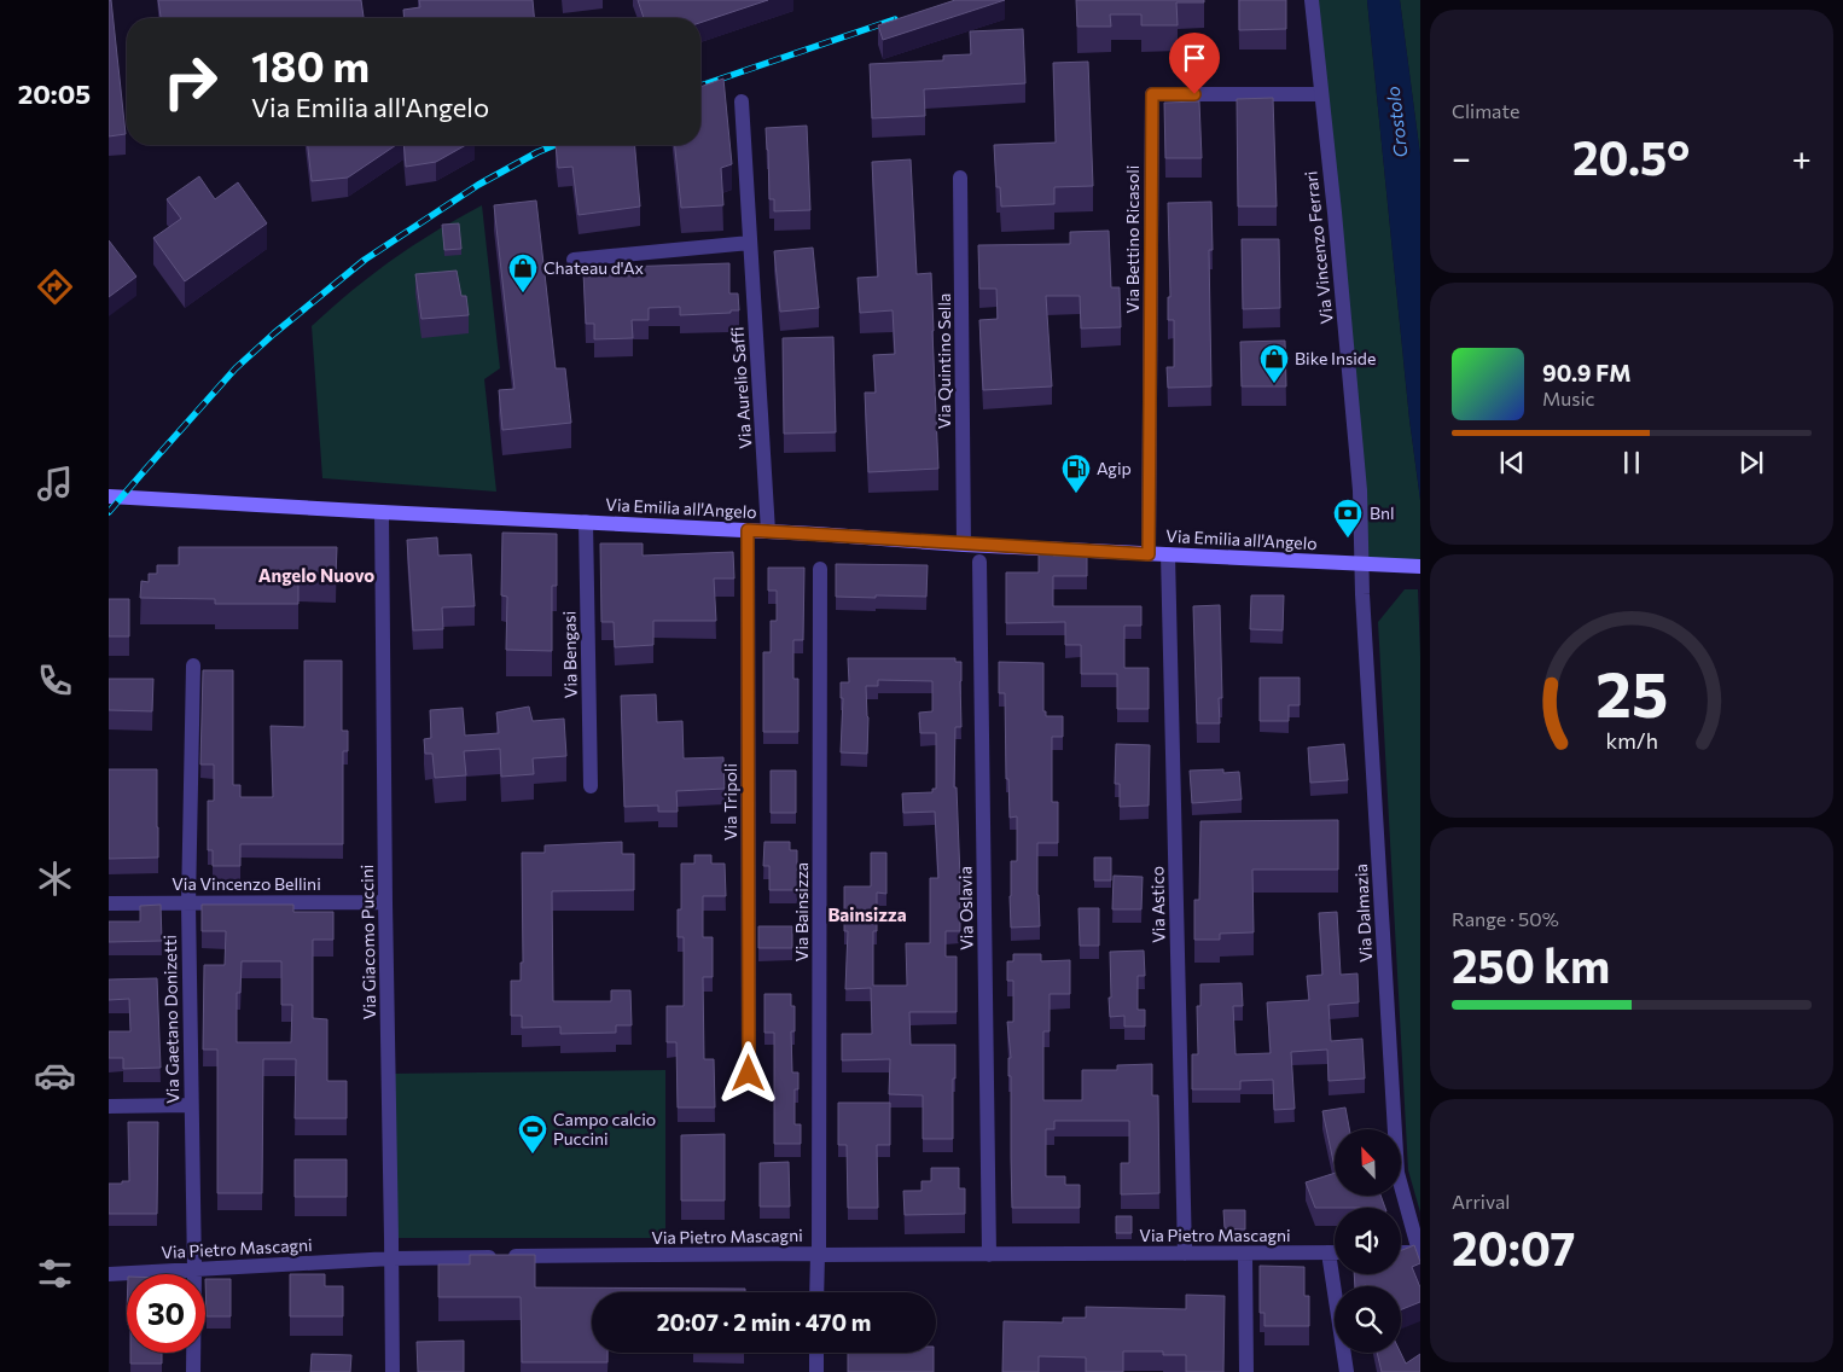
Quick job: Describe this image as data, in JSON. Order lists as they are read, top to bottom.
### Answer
{
  "streets": {
    "main road": ["Via Emilia all'Angelo"],
    "street": [
      "Via Bettino Ricasoli",
      "Via Vincenzo Ferrari",
      "Via Quintino Sella",
      "Via Aurelio Saffi",
      "Via Bengasi",
      "Via Tripoli",
      "Via Vincenzo Bellini",
      "Via Astico",
      "Via Oslavia",
      "Via Bainsizza",
      "Via Dalmazia",
      "Via Giacomo Puccini",
      "Via Gaetano Donizetti",
      "Via Pietro Mascagni"
    ]
  },
  "crossings": [
    ["Via Bettino Ricasoli", "Via Vincenzo Ferrari"],
    ["Via Bettino Ricasoli", "Via Emilia all'Angelo"],
    ["Via Vincenzo Ferrari", "Via Emilia all'Angelo"],
    ["Via Vincenzo Ferrari", "Via Dalmazia"],
    ["Via Quintino Sella", "Via Emilia all'Angelo"],
    ["Via Aurelio Saffi", "Via Emilia all'Angelo"],
    ["Via Emilia all'Angelo", "Via Bengasi"],
    ["Via Emilia all'Angelo", "Via Tripoli"],
    ["Via Emilia all'Angelo", "Via Astico"],
    ["Via Emilia all'Angelo", "Via Dalmazia"],
    ["Via Emilia all'Angelo", "Via Giacomo Puccini"],
    ["Via Vincenzo Bellini", "Via Giacomo Puccini"],
    ["Via Vincenzo Bellini", "Via Gaetano Donizetti"],
    ["Via Astico", "Via Pietro Mascagni"],
    ["Via Oslavia", "Via Pietro Mascagni"],
    ["Via Bainsizza", "Via Pietro Mascagni"],
    ["Via Giacomo Puccini", "Via Pietro Mascagni"],
    ["Via Gaetano Donizetti", "Via Pietro Mascagni"]
  ],
  "districts": ["Angelo Nuovo", "Bainsizza"],
  "water": ["Crostolo"],
  "places": {
    "shop": ["Chateau d'Ax", "Bike Inside"],
    "fuel station": ["Agip"],
    "bank": ["Bnl"],
    "sports": ["Campo calcio Puccini"]
  },
  "north": "top left",
  "page": {
    "tabs": "20:05",
    "tile": [
      "Climate",
      ["Range · 50%", "250 km"],
      ["Arrival", "20:07"]
    ],
    "turn": ["180 m", "Via Emilia all'Angelo"],
    "heat": ["−", "20.5°", "+"],
    "song": ["90.9 FM", "Music"],
    "limit": "30",
    "trip": "20:07 · 2 min · 470 m",
    "gauge": ["25", "km/h"]
  }
}
